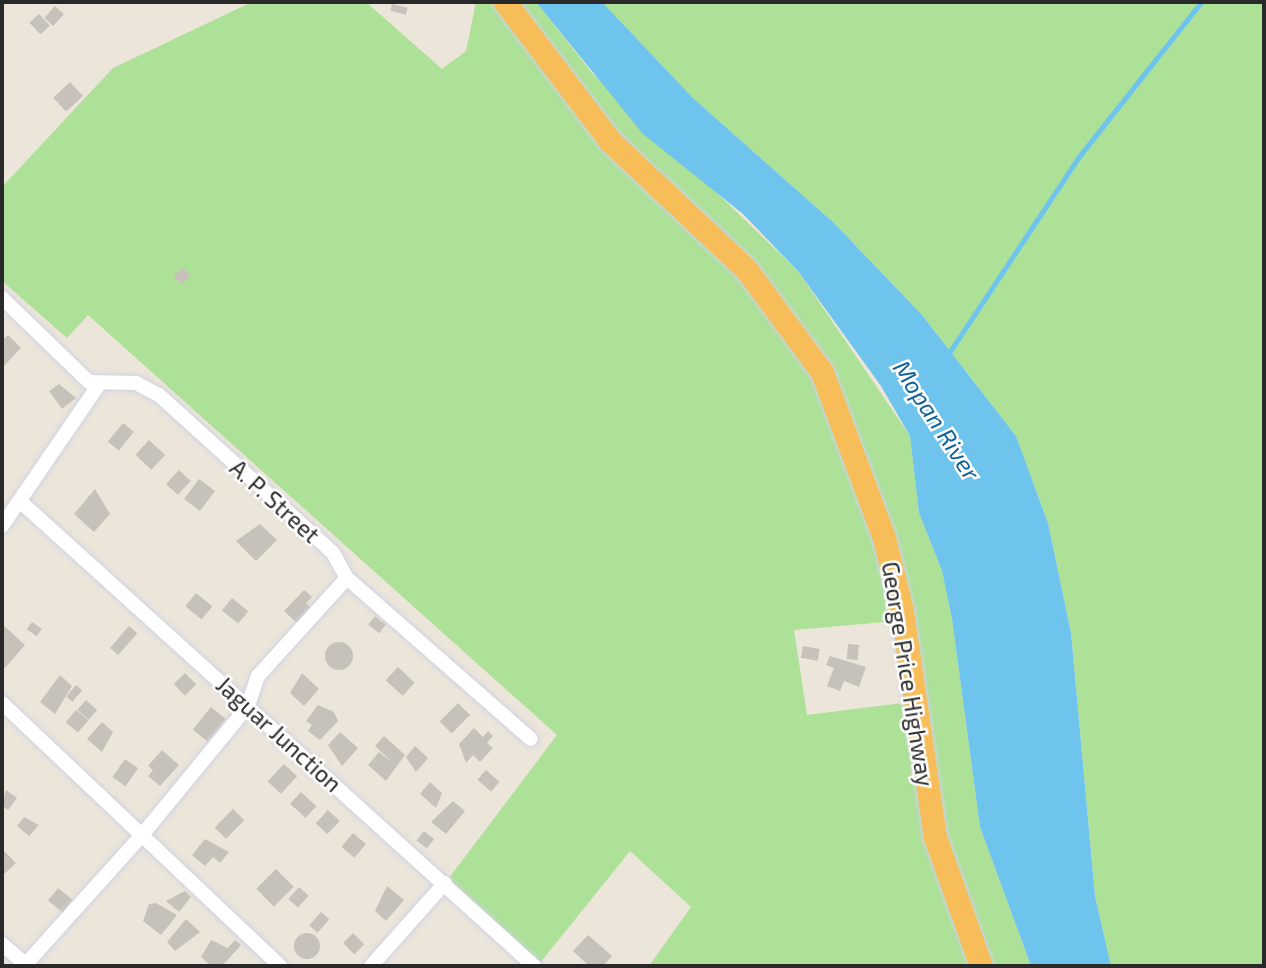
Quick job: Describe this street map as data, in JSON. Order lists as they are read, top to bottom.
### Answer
{
  "streets": {
    "highway": ["George Price Highway"],
    "street": ["A. P. Street", "Jaguar Junction"]
  },
  "water": ["Mopan River"]
}
